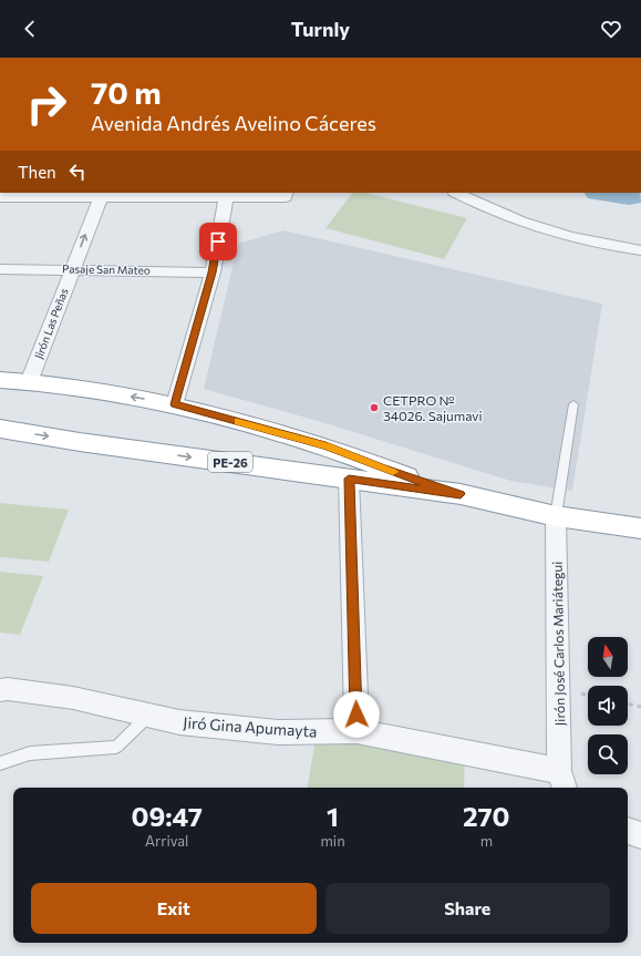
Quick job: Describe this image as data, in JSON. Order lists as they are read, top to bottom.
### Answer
{
  "streets": {
    "highway": ["PE-26"],
    "street": [
      "Pasaje San Mateo",
      "Jirón Las Peñas",
      "Jirón José Carlos Mariátegui",
      "Jiró Gina Apumayta"
    ]
  },
  "crossings": [
    ["Pasaje San Mateo", "Jirón Las Peñas"],
    ["Jirón Las Peñas", "PE-26"],
    ["PE-26", "Jirón José Carlos Mariátegui"],
    ["Jirón José Carlos Mariátegui", "Jiró Gina Apumayta"]
  ],
  "places": ["CETPRO № 34026. Sajumavi"],
  "north": "top",
  "page": {
    "header": "Turnly",
    "turn": ["70 m", "Avenida Andrés Avelino Cáceres"],
    "then": "Then",
    "eta": [
      "09:47",
      "Arrival",
      "1",
      "min",
      "270",
      "m"
    ],
    "buttons": ["Exit", "Share"]
  }
}
